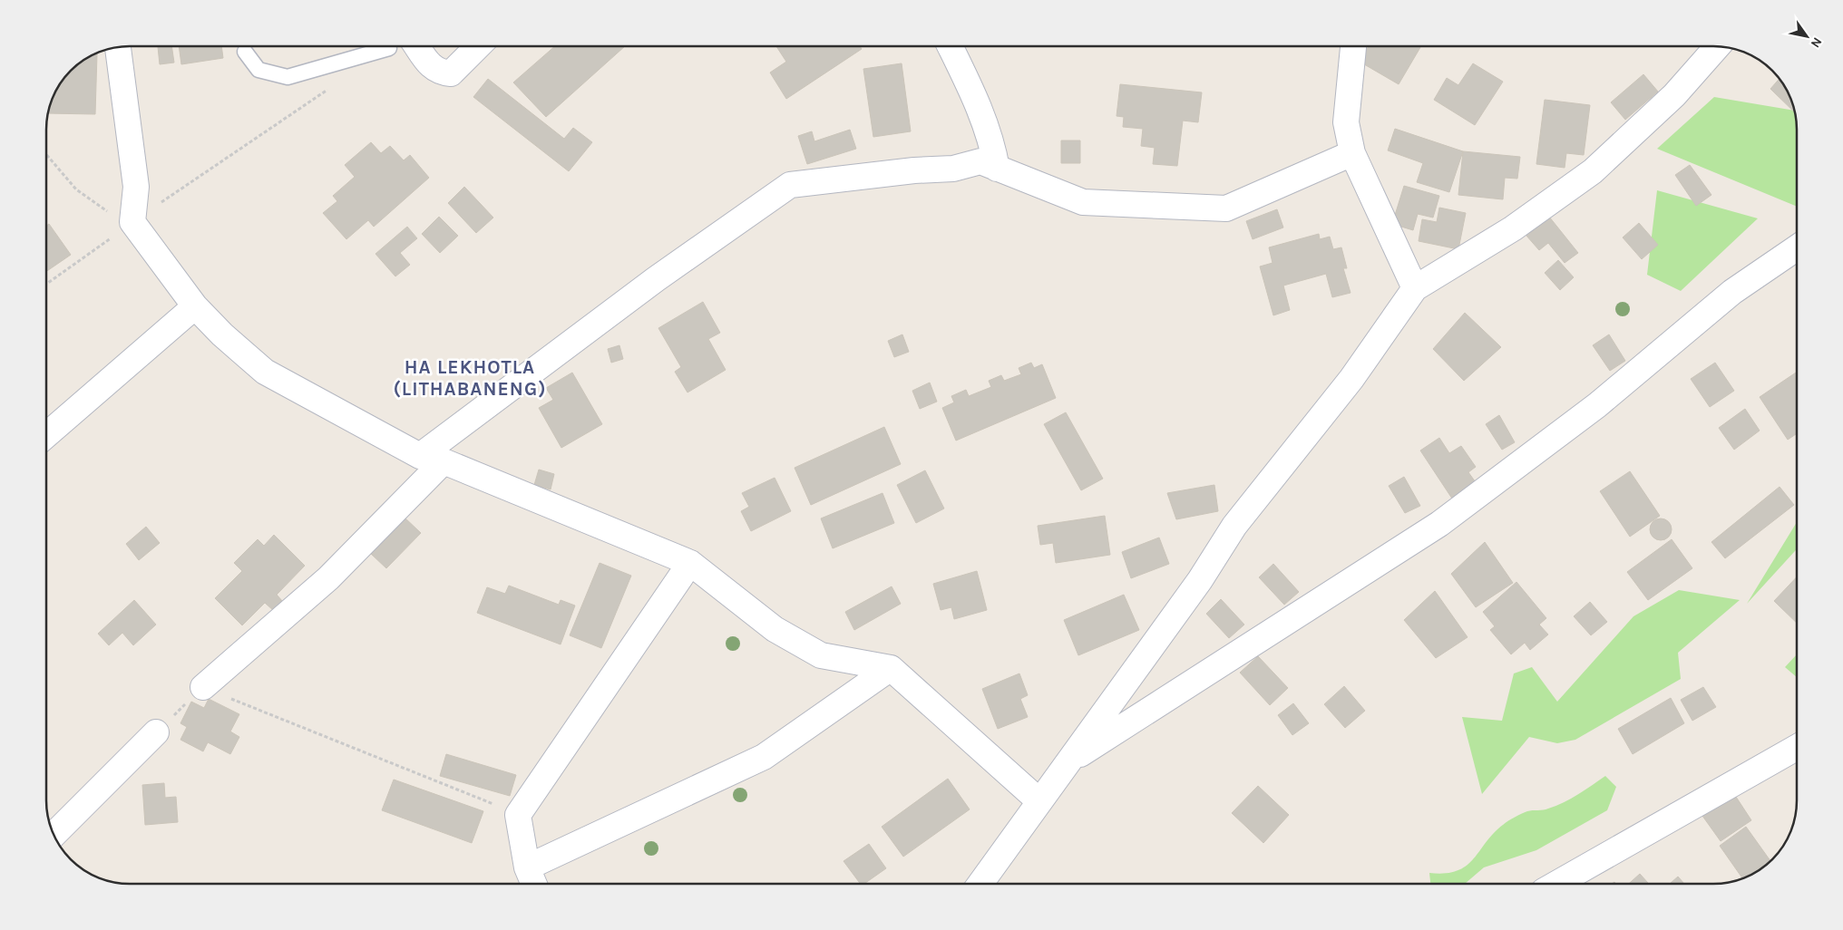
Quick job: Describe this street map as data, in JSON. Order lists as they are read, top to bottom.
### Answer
{
  "districts": ["HA LEKHOTLA (LITHABANENG)"],
  "north": "bottom right"
}
